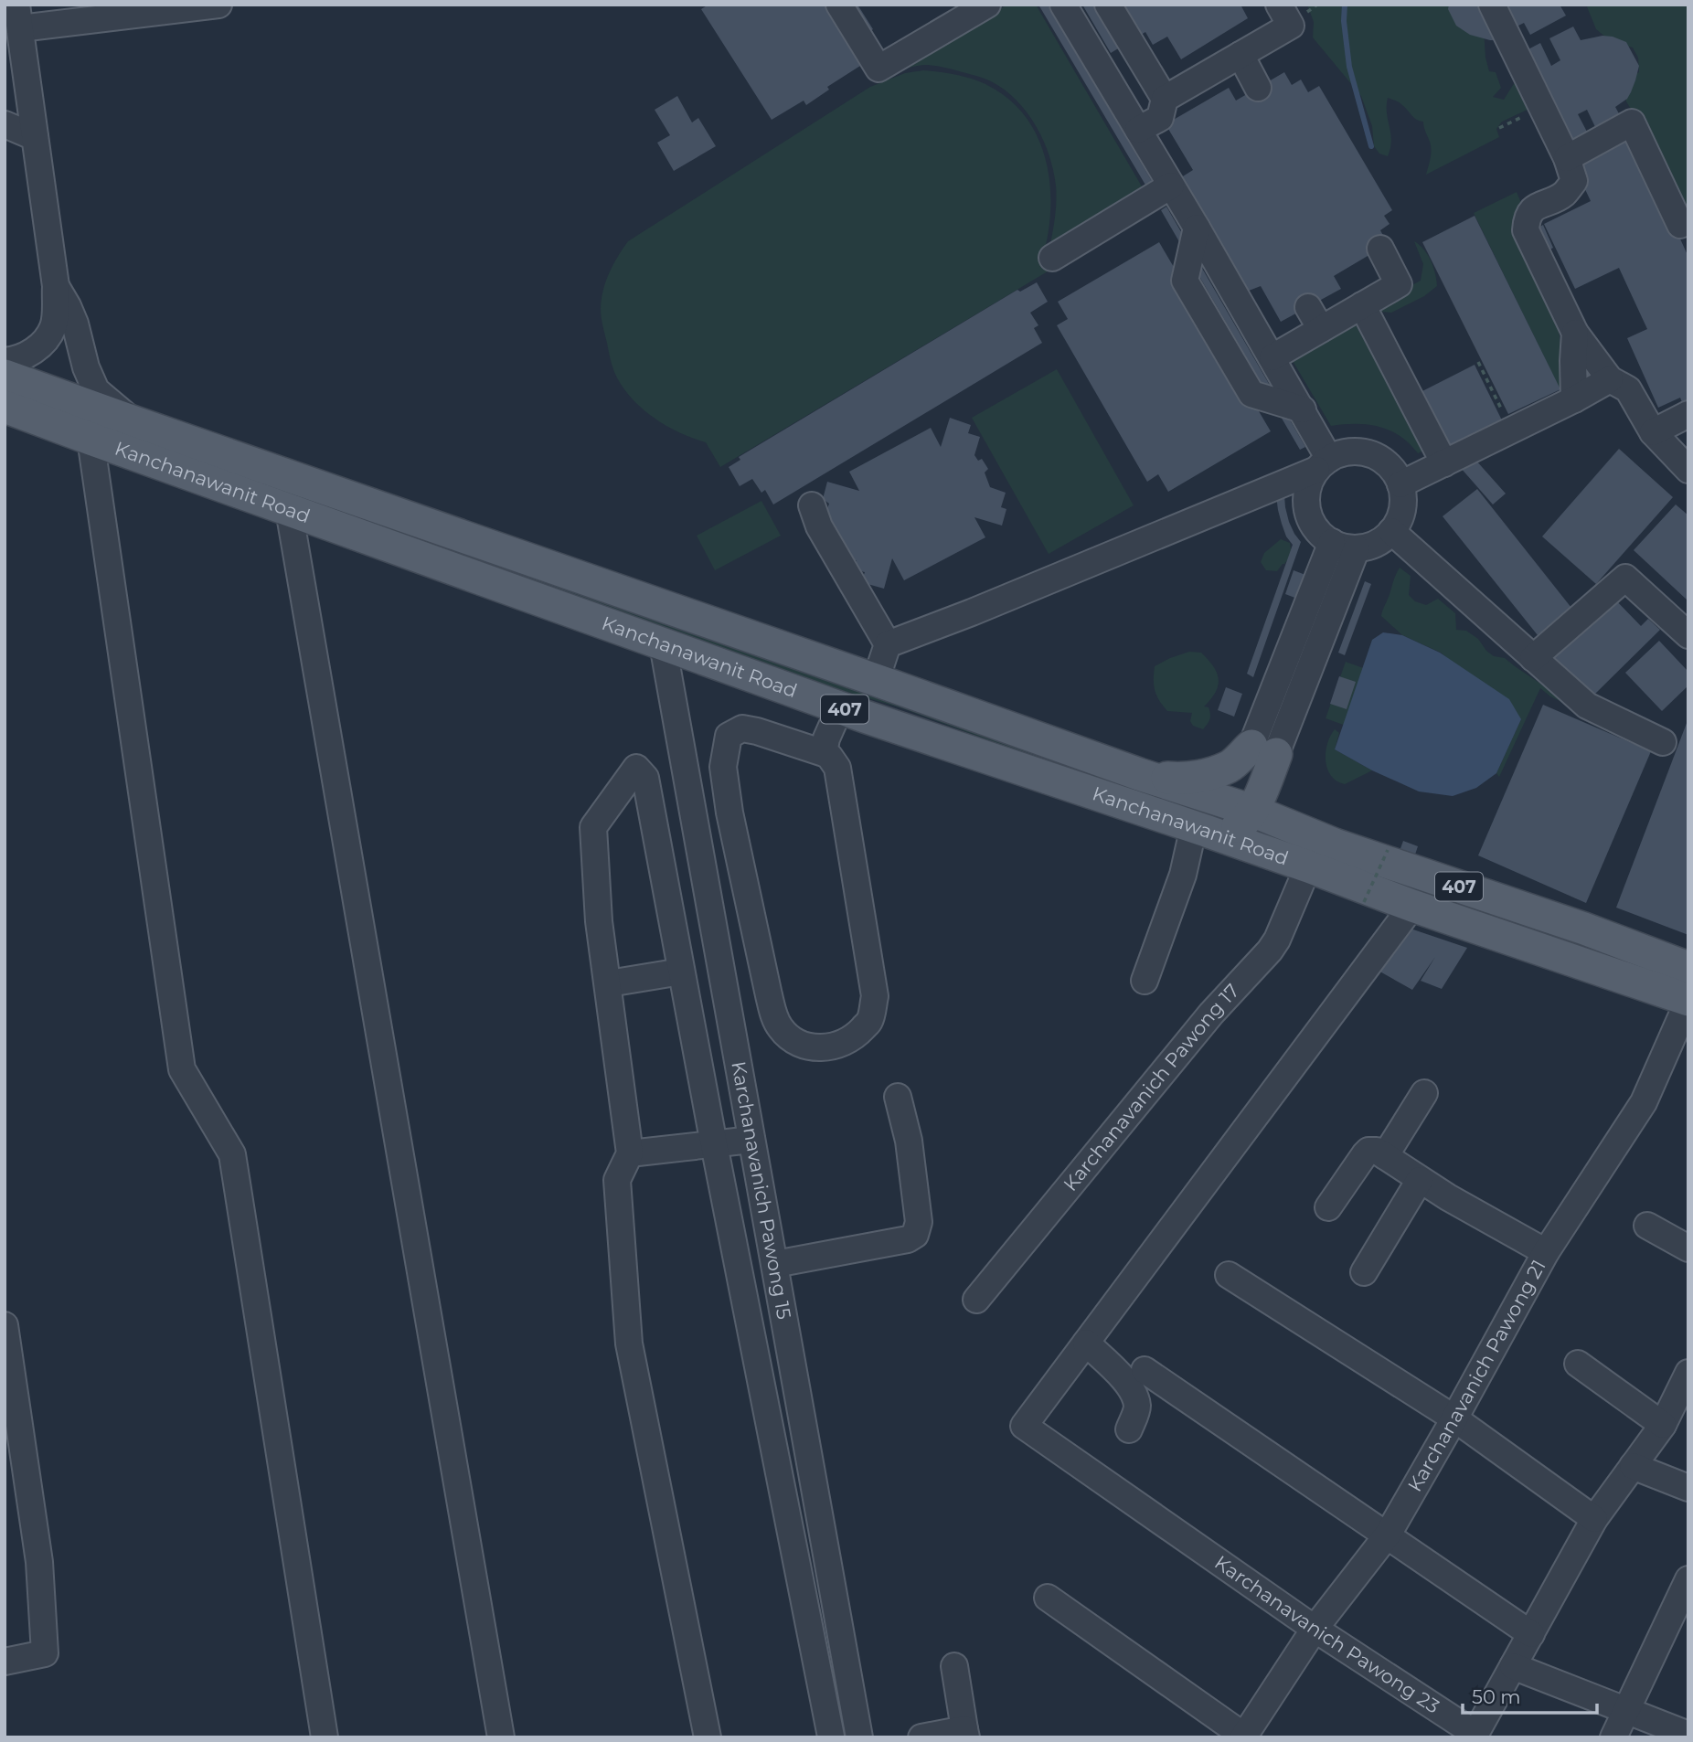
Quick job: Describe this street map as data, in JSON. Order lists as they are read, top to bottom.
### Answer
{
  "streets": {
    "main road": ["Kanchanawanit Road", "407"],
    "street": [
      "Karchanavanich Pawong 17",
      "Karchanavanich Pawong 15",
      "Karchanavanich Pawong 21",
      "Karchanavanich Pawong 23"
    ]
  },
  "crossings": [
    ["Kanchanawanit Road", "Karchanavanich Pawong 17"],
    ["Kanchanawanit Road", "Karchanavanich Pawong 15"],
    ["Kanchanawanit Road", "Karchanavanich Pawong 21"],
    ["Karchanavanich Pawong 21", "Karchanavanich Pawong 23"]
  ],
  "scale_bar": "50 m"
}
